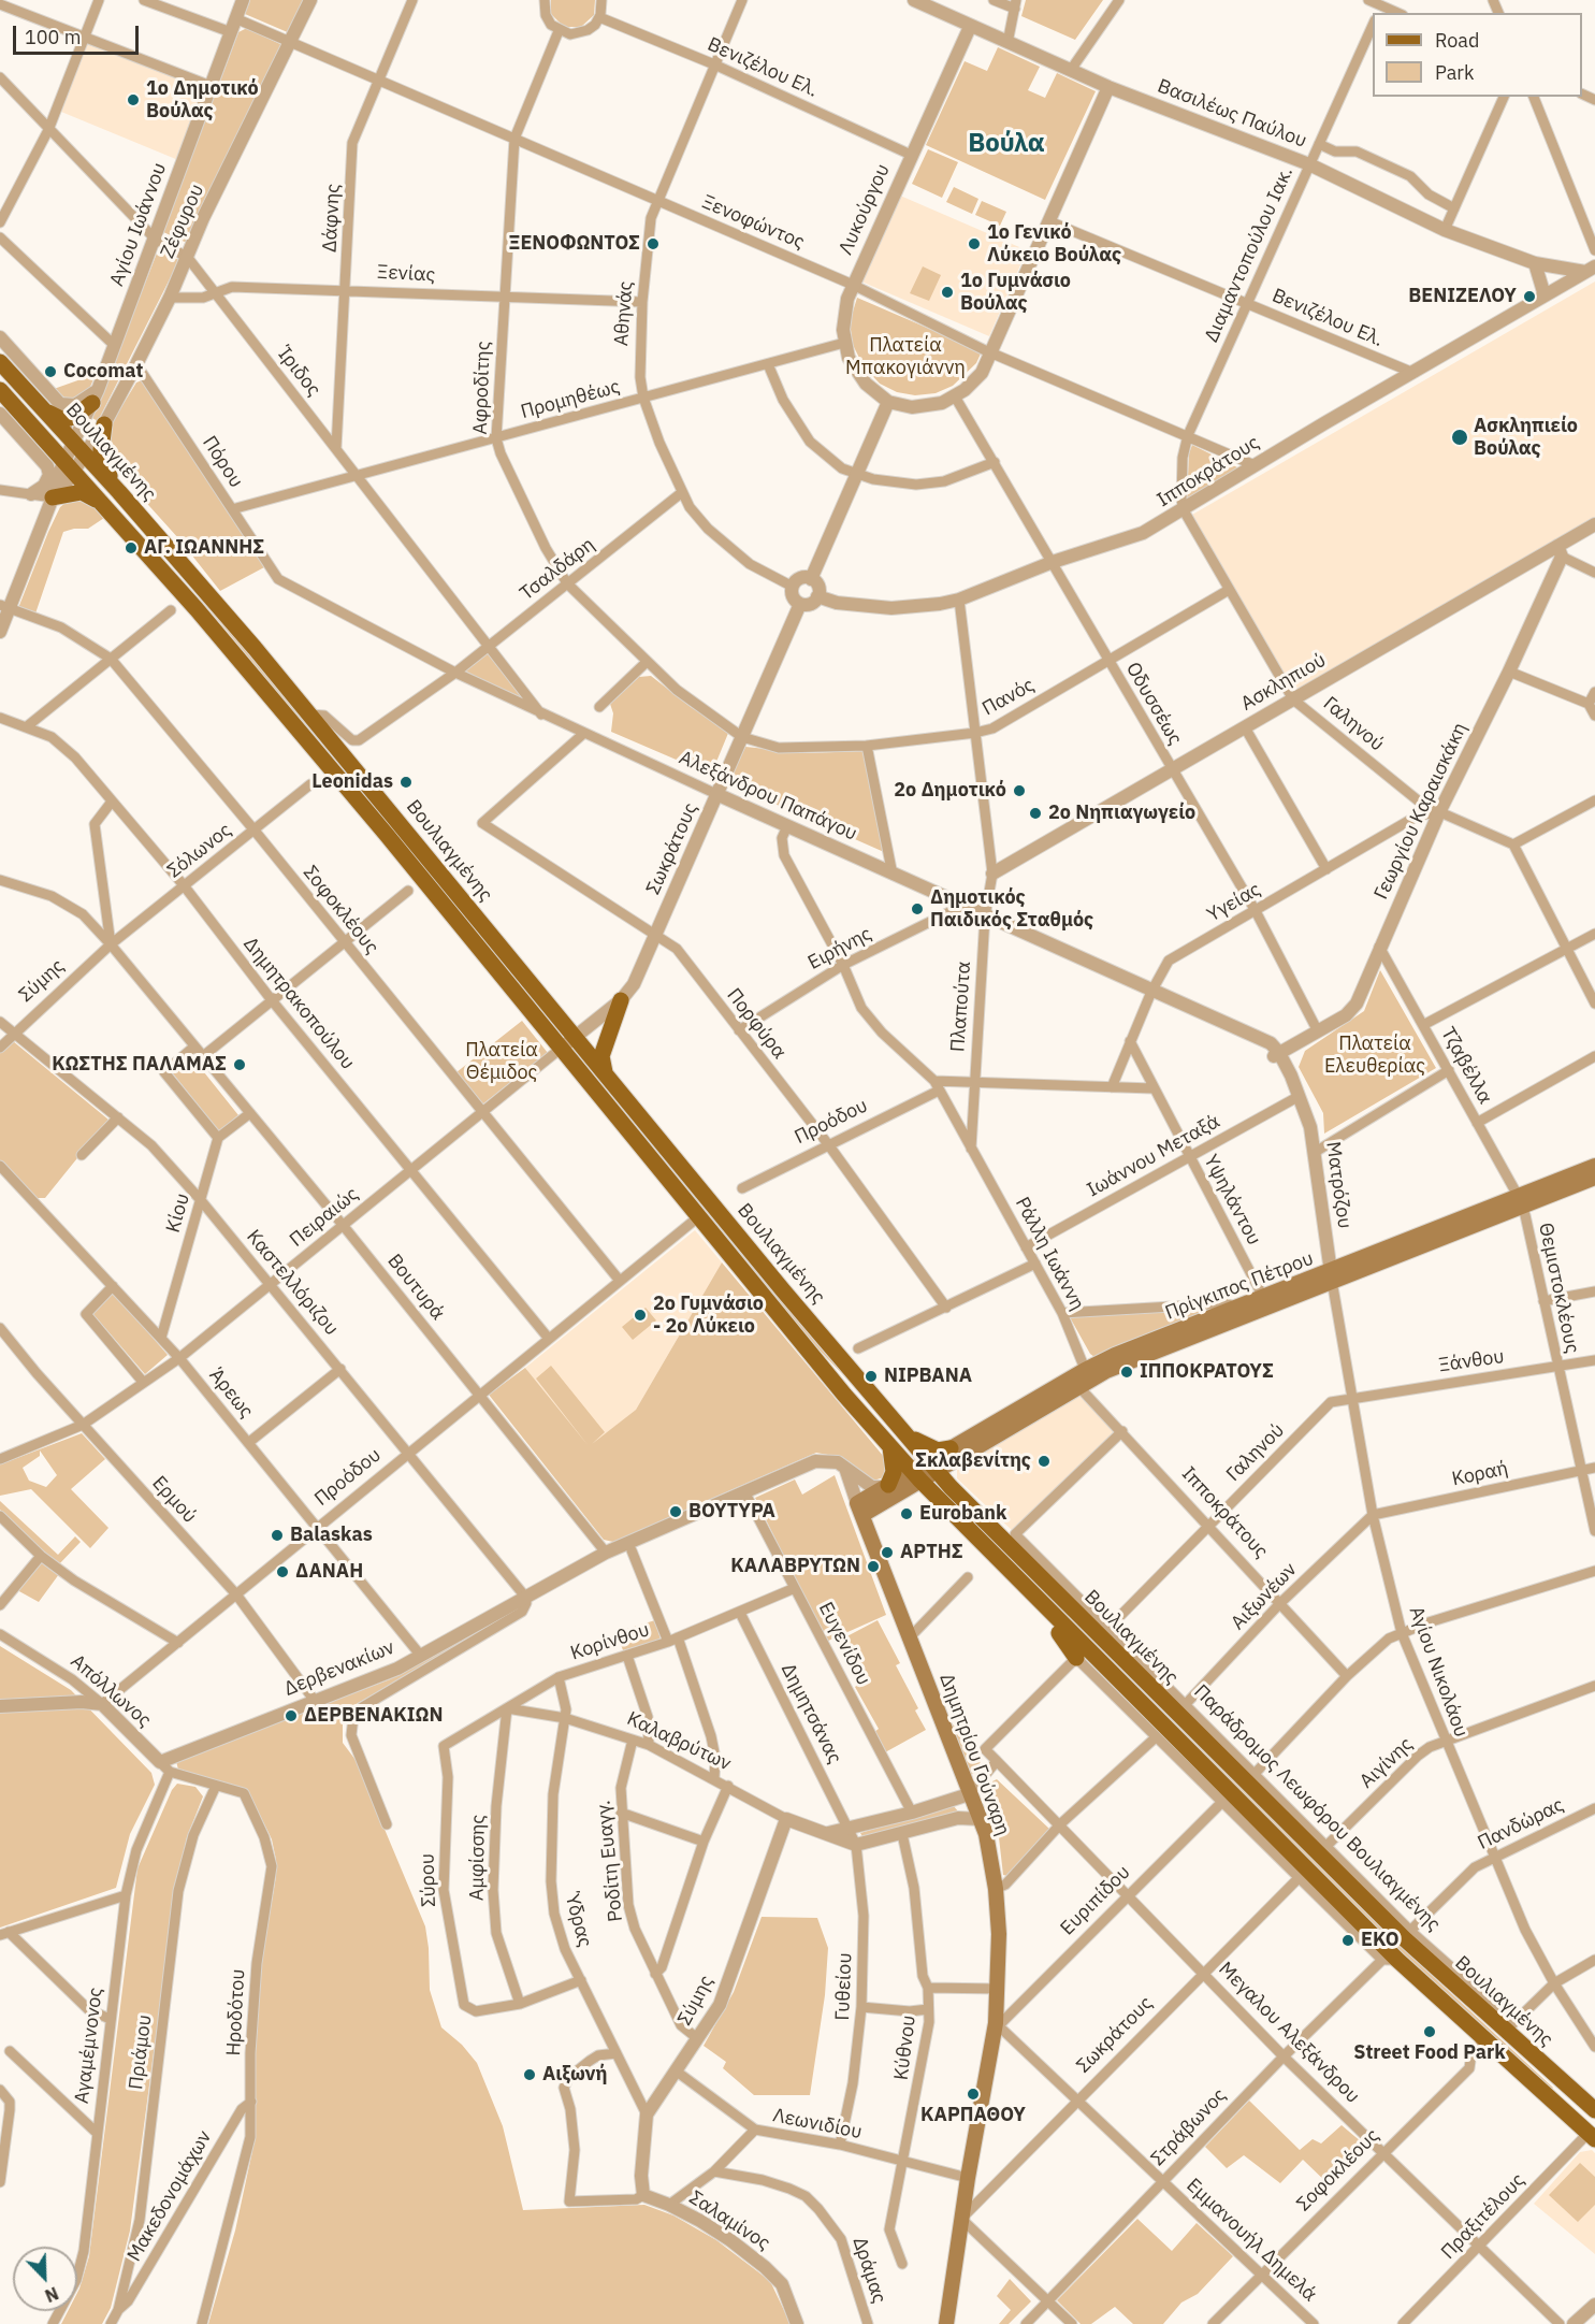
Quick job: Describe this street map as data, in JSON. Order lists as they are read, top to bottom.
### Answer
{
  "streets": {
    "main road": ["Βουλιαγμένης", "Πρίγκιπος Πέτρου", "Δημητρίου Γούναρη"],
    "street": [
      "Βενιζέλου Ελ.",
      "Βασιλέως Παύλου",
      "Λυκούργου",
      "Δάφνης",
      "Ζέφυρου",
      "Ξενοφώντος",
      "Αγίου Ιωάννου",
      "Διαμαντοπούλου Ιακ.",
      "Ξενίας",
      "Αθηνάς",
      "Ίριδος",
      "Αφροδίτης",
      "Προμηθέως",
      "Πόρου",
      "Ιπποκράτους",
      "Τσαλδάρη",
      "Ασκληπιού",
      "Πανός",
      "Οδυσσέως",
      "Γαληνού",
      "Αλεξάνδρου Παπάγου",
      "Γεωργίου Καραισκάκη",
      "Σωκράτους",
      "Σόλωνος",
      "Υγείας",
      "Σοφοκλέους",
      "Ειρήνης",
      "Σύμης",
      "Δημητρακοπούλου",
      "Πλαπούτα",
      "Πορφύρα",
      "Τζαβέλλα",
      "Προόδου",
      "Ιωάννου Μεταξά",
      "Ματρόζου",
      "Υψηλάντου",
      "Κίου",
      "Πειραιώς",
      "Ράλλη Ιωάννη",
      "Καστελλόριζου",
      "Βουτυρά",
      "Θεμιστοκλέους",
      "Ξάνθου",
      "Άρεως",
      "Κοραή",
      "Ερμού",
      "Αιξωνέων",
      "Κορίνθου",
      "Ευγενίδου",
      "Δερβενακίων",
      "Αγίου Νικολάου",
      "Απόλλωνος",
      "Δημητσάνας",
      "Καλαβρύτων",
      "Αιγίνης",
      "Παράδρομος Λεωφόρου Βουλιαγμένης",
      "Πανδώρας",
      "Αμφίσσης",
      "Ροδίτη Ευαγγ.",
      "Σύρου",
      "Ευριπίδου",
      "Ύδρας",
      "Γυθείου",
      "Ηροδότου",
      "Μεγαλου Αλεξάνδρου",
      "Αγαμέμνονος",
      "Κύθνου",
      "Πριάμου",
      "Λεωνιδίου",
      "Στράβωνος",
      "Μακεδονομάχων",
      "Πραξιτέλους",
      "Σαλαμίνος",
      "Εμμανουήλ Δημελά",
      "Δράμας"
    ]
  },
  "crossings": [
    ["Βενιζέλου Ελ.", "Λυκούργου"],
    ["Βενιζέλου Ελ.", "Διαμαντοπούλου Ιακ."],
    ["Βενιζέλου Ελ.", "Αθηνάς"],
    ["Βενιζέλου Ελ.", "Ιπποκράτους"],
    ["Βασιλέως Παύλου", "Λυκούργου"],
    ["Βασιλέως Παύλου", "Διαμαντοπούλου Ιακ."],
    ["Βασιλέως Παύλου", "Ιπποκράτους"],
    ["Λυκούργου", "Ξενοφώντος"],
    ["Λυκούργου", "Προμηθέως"],
    ["Δάφνης", "Ξενοφώντος"],
    ["Δάφνης", "Ξενίας"],
    ["Δάφνης", "Ίριδος"],
    ["Ζέφυρου", "Ξενοφώντος"],
    ["Ζέφυρου", "Αγίου Ιωάννου"],
    ["Ζέφυρου", "Ξενίας"],
    ["Ζέφυρου", "Ίριδος"],
    ["Ζέφυρου", "Βουλιαγμένης"],
    ["Ζέφυρου", "Πόρου"],
    ["Ξενοφώντος", "Αγίου Ιωάννου"],
    ["Ξενοφώντος", "Διαμαντοπούλου Ιακ."],
    ["Ξενοφώντος", "Αθηνάς"],
    ["Ξενοφώντος", "Αφροδίτης"],
    ["Ξενοφώντος", "Ιπποκράτους"],
    ["Αγίου Ιωάννου", "Ίριδος"],
    ["Αγίου Ιωάννου", "Βουλιαγμένης"],
    ["Διαμαντοπούλου Ιακ.", "Ιπποκράτους"],
    ["Διαμαντοπούλου Ιακ.", "Γαληνού"],
    ["Ξενίας", "Αθηνάς"],
    ["Ξενίας", "Ίριδος"],
    ["Ξενίας", "Αφροδίτης"],
    ["Αθηνάς", "Προμηθέως"],
    ["Αθηνάς", "Ιπποκράτους"],
    ["Αθηνάς", "Τσαλδάρη"],
    ["Αθηνάς", "Σωκράτους"],
    ["Ίριδος", "Προμηθέως"],
    ["Ίριδος", "Τσαλδάρη"],
    ["Ίριδος", "Αλεξάνδρου Παπάγου"],
    ["Αφροδίτης", "Προμηθέως"],
    ["Αφροδίτης", "Τσαλδάρη"],
    ["Αφροδίτης", "Πανός"],
    ["Αφροδίτης", "Σωκράτους"],
    ["Προμηθέως", "Πόρου"],
    ["Βουλιαγμένης", "Σωκράτους"],
    ["Βουλιαγμένης", "Σοφοκλέους"],
    ["Βουλιαγμένης", "Προόδου"],
    ["Βουλιαγμένης", "Πειραιώς"],
    ["Βουλιαγμένης", "Πρίγκιπος Πέτρου"],
    ["Βουλιαγμένης", "Παράδρομος Λεωφόρου Βουλιαγμένης"],
    ["Βουλιαγμένης", "Στράβωνος"],
    ["Βουλιαγμένης", "Πραξιτέλους"],
    ["Πόρου", "Αλεξάνδρου Παπάγου"],
    ["Ιπποκράτους", "Οδυσσέως"],
    ["Ιπποκράτους", "Γαληνού"],
    ["Ιπποκράτους", "Σωκράτους"],
    ["Ιπποκράτους", "Πλαπούτα"],
    ["Ιπποκράτους", "Ράλλη Ιωάννη"],
    ["Ιπποκράτους", "Πρίγκιπος Πέτρου"],
    ["Ιπποκράτους", "Αιξωνέων"],
    ["Ιπποκράτους", "Παράδρομος Λεωφόρου Βουλιαγμένης"],
    ["Τσαλδάρη", "Αλεξάνδρου Παπάγου"],
    ["Ασκληπιού", "Οδυσσέως"],
    ["Ασκληπιού", "Γαληνού"],
    ["Ασκληπιού", "Γεωργίου Καραισκάκη"],
    ["Ασκληπιού", "Πλαπούτα"],
    ["Πανός", "Οδυσσέως"],
    ["Πανός", "Γαληνού"],
    ["Πανός", "Σωκράτους"],
    ["Πανός", "Πλαπούτα"],
    ["Οδυσσέως", "Γεωργίου Καραισκάκη"],
    ["Οδυσσέως", "Υγείας"],
    ["Γαληνού", "Γεωργίου Καραισκάκη"],
    ["Γαληνού", "Υγείας"],
    ["Γαληνού", "Ξάνθου"],
    ["Γαληνού", "Αγίου Νικολάου"],
    ["Γαληνού", "Παράδρομος Λεωφόρου Βουλιαγμένης"],
    ["Αλεξάνδρου Παπάγου", "Γεωργίου Καραισκάκη"],
    ["Αλεξάνδρου Παπάγου", "Σωκράτους"],
    ["Αλεξάνδρου Παπάγου", "Υγείας"],
    ["Αλεξάνδρου Παπάγου", "Ειρήνης"],
    ["Αλεξάνδρου Παπάγου", "Πλαπούτα"],
    ["Αλεξάνδρου Παπάγου", "Πορφύρα"],
    ["Αλεξάνδρου Παπάγου", "Ματρόζου"],
    ["Αλεξάνδρου Παπάγου", "Ράλλη Ιωάννη"],
    ["Γεωργίου Καραισκάκη", "Υγείας"],
    ["Γεωργίου Καραισκάκη", "Τζαβέλλα"],
    ["Γεωργίου Καραισκάκη", "Ματρόζου"],
    ["Σωκράτους", "Πορφύρα"],
    ["Σωκράτους", "Πειραιώς"],
    ["Σωκράτους", "Δημητρίου Γούναρη"],
    ["Σωκράτους", "Μεγαλου Αλεξάνδρου"],
    ["Σωκράτους", "Εμμανουήλ Δημελά"],
    ["Σόλωνος", "Σοφοκλέους"],
    ["Σόλωνος", "Σύμης"],
    ["Σόλωνος", "Δημητρακοπούλου"],
    ["Σόλωνος", "Βουτυρά"],
    ["Υγείας", "Υψηλάντου"],
    ["Σοφοκλέους", "Προόδου"],
    ["Σοφοκλέους", "Πειραιώς"],
    ["Σοφοκλέους", "Μεγαλου Αλεξάνδρου"],
    ["Σοφοκλέους", "Εμμανουήλ Δημελά"],
    ["Ειρήνης", "Πορφύρα"],
    ["Ειρήνης", "Ράλλη Ιωάννη"],
    ["Σύμης", "Καστελλόριζου"],
    ["Σύμης", "Βουτυρά"],
    ["Σύμης", "Καλαβρύτων"],
    ["Σύμης", "Ροδίτη Ευαγγ."],
    ["Σύμης", "Ύδρας"],
    ["Σύμης", "Λεωνιδίου"],
    ["Σύμης", "Σαλαμίνος"],
    ["Δημητρακοπούλου", "Προόδου"],
    ["Δημητρακοπούλου", "Πειραιώς"],
    ["Πλαπούτα", "Ράλλη Ιωάννη"],
    ["Πορφύρα", "Προόδου"],
    ["Τζαβέλλα", "Πρίγκιπος Πέτρου"],
    ["Τζαβέλλα", "Θεμιστοκλέους"],
    ["Προόδου", "Ράλλη Ιωάννη"],
    ["Προόδου", "Καστελλόριζου"],
    ["Προόδου", "Βουτυρά"],
    ["Προόδου", "Άρεως"],
    ["Προόδου", "Ερμού"],
    ["Προόδου", "Απόλλωνος"],
    ["Ιωάννου Μεταξά", "Ματρόζου"],
    ["Ιωάννου Μεταξά", "Υψηλάντου"],
    ["Ιωάννου Μεταξά", "Ράλλη Ιωάννη"],
    ["Ματρόζου", "Πρίγκιπος Πέτρου"],
    ["Ματρόζου", "Αγίου Νικολάου"],
    ["Υψηλάντου", "Πρίγκιπος Πέτρου"],
    ["Κίου", "Καστελλόριζου"],
    ["Κίου", "Άρεως"],
    ["Πειραιώς", "Καστελλόριζου"],
    ["Πειραιώς", "Βουτυρά"],
    ["Πειραιώς", "Άρεως"],
    ["Πειραιώς", "Ερμού"],
    ["Ράλλη Ιωάννη", "Πρίγκιπος Πέτρου"],
    ["Καστελλόριζου", "Δερβενακίων"],
    ["Πρίγκιπος Πέτρου", "Θεμιστοκλέους"],
    ["Πρίγκιπος Πέτρου", "Αγίου Νικολάου"],
    ["Βουτυρά", "Δερβενακίων"],
    ["Θεμιστοκλέους", "Ξάνθου"],
    ["Θεμιστοκλέους", "Κοραή"],
    ["Ξάνθου", "Αγίου Νικολάου"],
    ["Άρεως", "Δερβενακίων"],
    ["Κοραή", "Αιξωνέων"],
    ["Κοραή", "Αγίου Νικολάου"],
    ["Ερμού", "Δερβενακίων"],
    ["Αιξωνέων", "Αγίου Νικολάου"],
    ["Αιξωνέων", "Παράδρομος Λεωφόρου Βουλιαγμένης"],
    ["Κορίνθου", "Ευγενίδου"],
    ["Κορίνθου", "Δημητσάνας"],
    ["Κορίνθου", "Καλαβρύτων"],
    ["Κορίνθου", "Αμφίσσης"],
    ["Κορίνθου", "Σύρου"],
    ["Κορίνθου", "Ύδρας"],
    ["Ευγενίδου", "Δερβενακίων"],
    ["Δερβενακίων", "Απόλλωνος"],
    ["Δερβενακίων", "Ηροδότου"],
    ["Δερβενακίων", "Αγαμέμνονος"],
    ["Αγίου Νικολάου", "Αιγίνης"],
    ["Αγίου Νικολάου", "Πανδώρας"],
    ["Απόλλωνος", "Ηροδότου"],
    ["Απόλλωνος", "Αγαμέμνονος"],
    ["Δημητσάνας", "Γυθείου"],
    ["Καλαβρύτων", "Αμφίσσης"],
    ["Καλαβρύτων", "Ροδίτη Ευαγγ."],
    ["Καλαβρύτων", "Ύδρας"],
    ["Καλαβρύτων", "Γυθείου"],
    ["Δημητρίου Γούναρη", "Ευριπίδου"],
    ["Δημητρίου Γούναρη", "Λεωνιδίου"],
    ["Δημητρίου Γούναρη", "Εμμανουήλ Δημελά"],
    ["Αιγίνης", "Παράδρομος Λεωφόρου Βουλιαγμένης"],
    ["Παράδρομος Λεωφόρου Βουλιαγμένης", "Πανδώρας"],
    ["Αμφίσσης", "Σύρου"],
    ["Ευριπίδου", "Μεγαλου Αλεξάνδρου"],
    ["Ευριπίδου", "Εμμανουήλ Δημελά"],
    ["Ύδρας", "Σαλαμίνος"],
    ["Γυθείου", "Λεωνιδίου"],
    ["Ηροδότου", "Αγαμέμνονος"],
    ["Ηροδότου", "Πριάμου"],
    ["Ηροδότου", "Μακεδονομάχων"],
    ["Μεγαλου Αλεξάνδρου", "Στράβωνος"],
    ["Μεγαλου Αλεξάνδρου", "Πραξιτέλους"],
    ["Κύθνου", "Λεωνιδίου"],
    ["Πριάμου", "Μακεδονομάχων"],
    ["Στράβωνος", "Εμμανουήλ Δημελά"]
  ],
  "districts": ["Βούλα"],
  "parks": ["Πλατεία Μπακογιάννη", "Πλατεία Ελευθερίας", "Πλατεία Θέμιδος"],
  "places": [
    "1ο Δημοτικό Βούλας",
    "ΞΕΝΟΦΩΝΤΟΣ",
    "1ο Γενικό Λύκειο Βούλας",
    "1ο Γυμνάσιο Βούλας",
    "ΒΕΝΙΖΕΛΟΥ",
    "Cocomat",
    "Ασκληπιείο Βούλας",
    "ΑΓ. ΙΩΑΝΝΗΣ",
    "Leonidas",
    "2ο Δημοτικό",
    "2ο Νηπιαγωγείο",
    "Δημοτικός Παιδικός Σταθμός",
    "ΚΩΣΤΗΣ ΠΑΛΑΜΑΣ",
    "2ο Γυμνάσιο - 2ο Λύκειο",
    "ΙΠΠΟΚΡΑΤΟΥΣ",
    "ΝΙΡΒΑΝΑ",
    "Σκλαβενίτης",
    "ΒΟΥΤΥΡΑ",
    "Eurobank",
    "Balaskas",
    "ΑΡΤΗΣ",
    "ΚΑΛΑΒΡΥΤΩΝ",
    "ΔΑΝΑΗ",
    "ΔΕΡΒΕΝΑΚΙΩΝ",
    "EKO",
    "Street Food Park",
    "Αιξωνή",
    "ΚΑΡΠΑΘΟΥ"
  ],
  "legend": ["Road", "Park"],
  "scale_bar": "100 m",
  "north": "bottom right"
}
